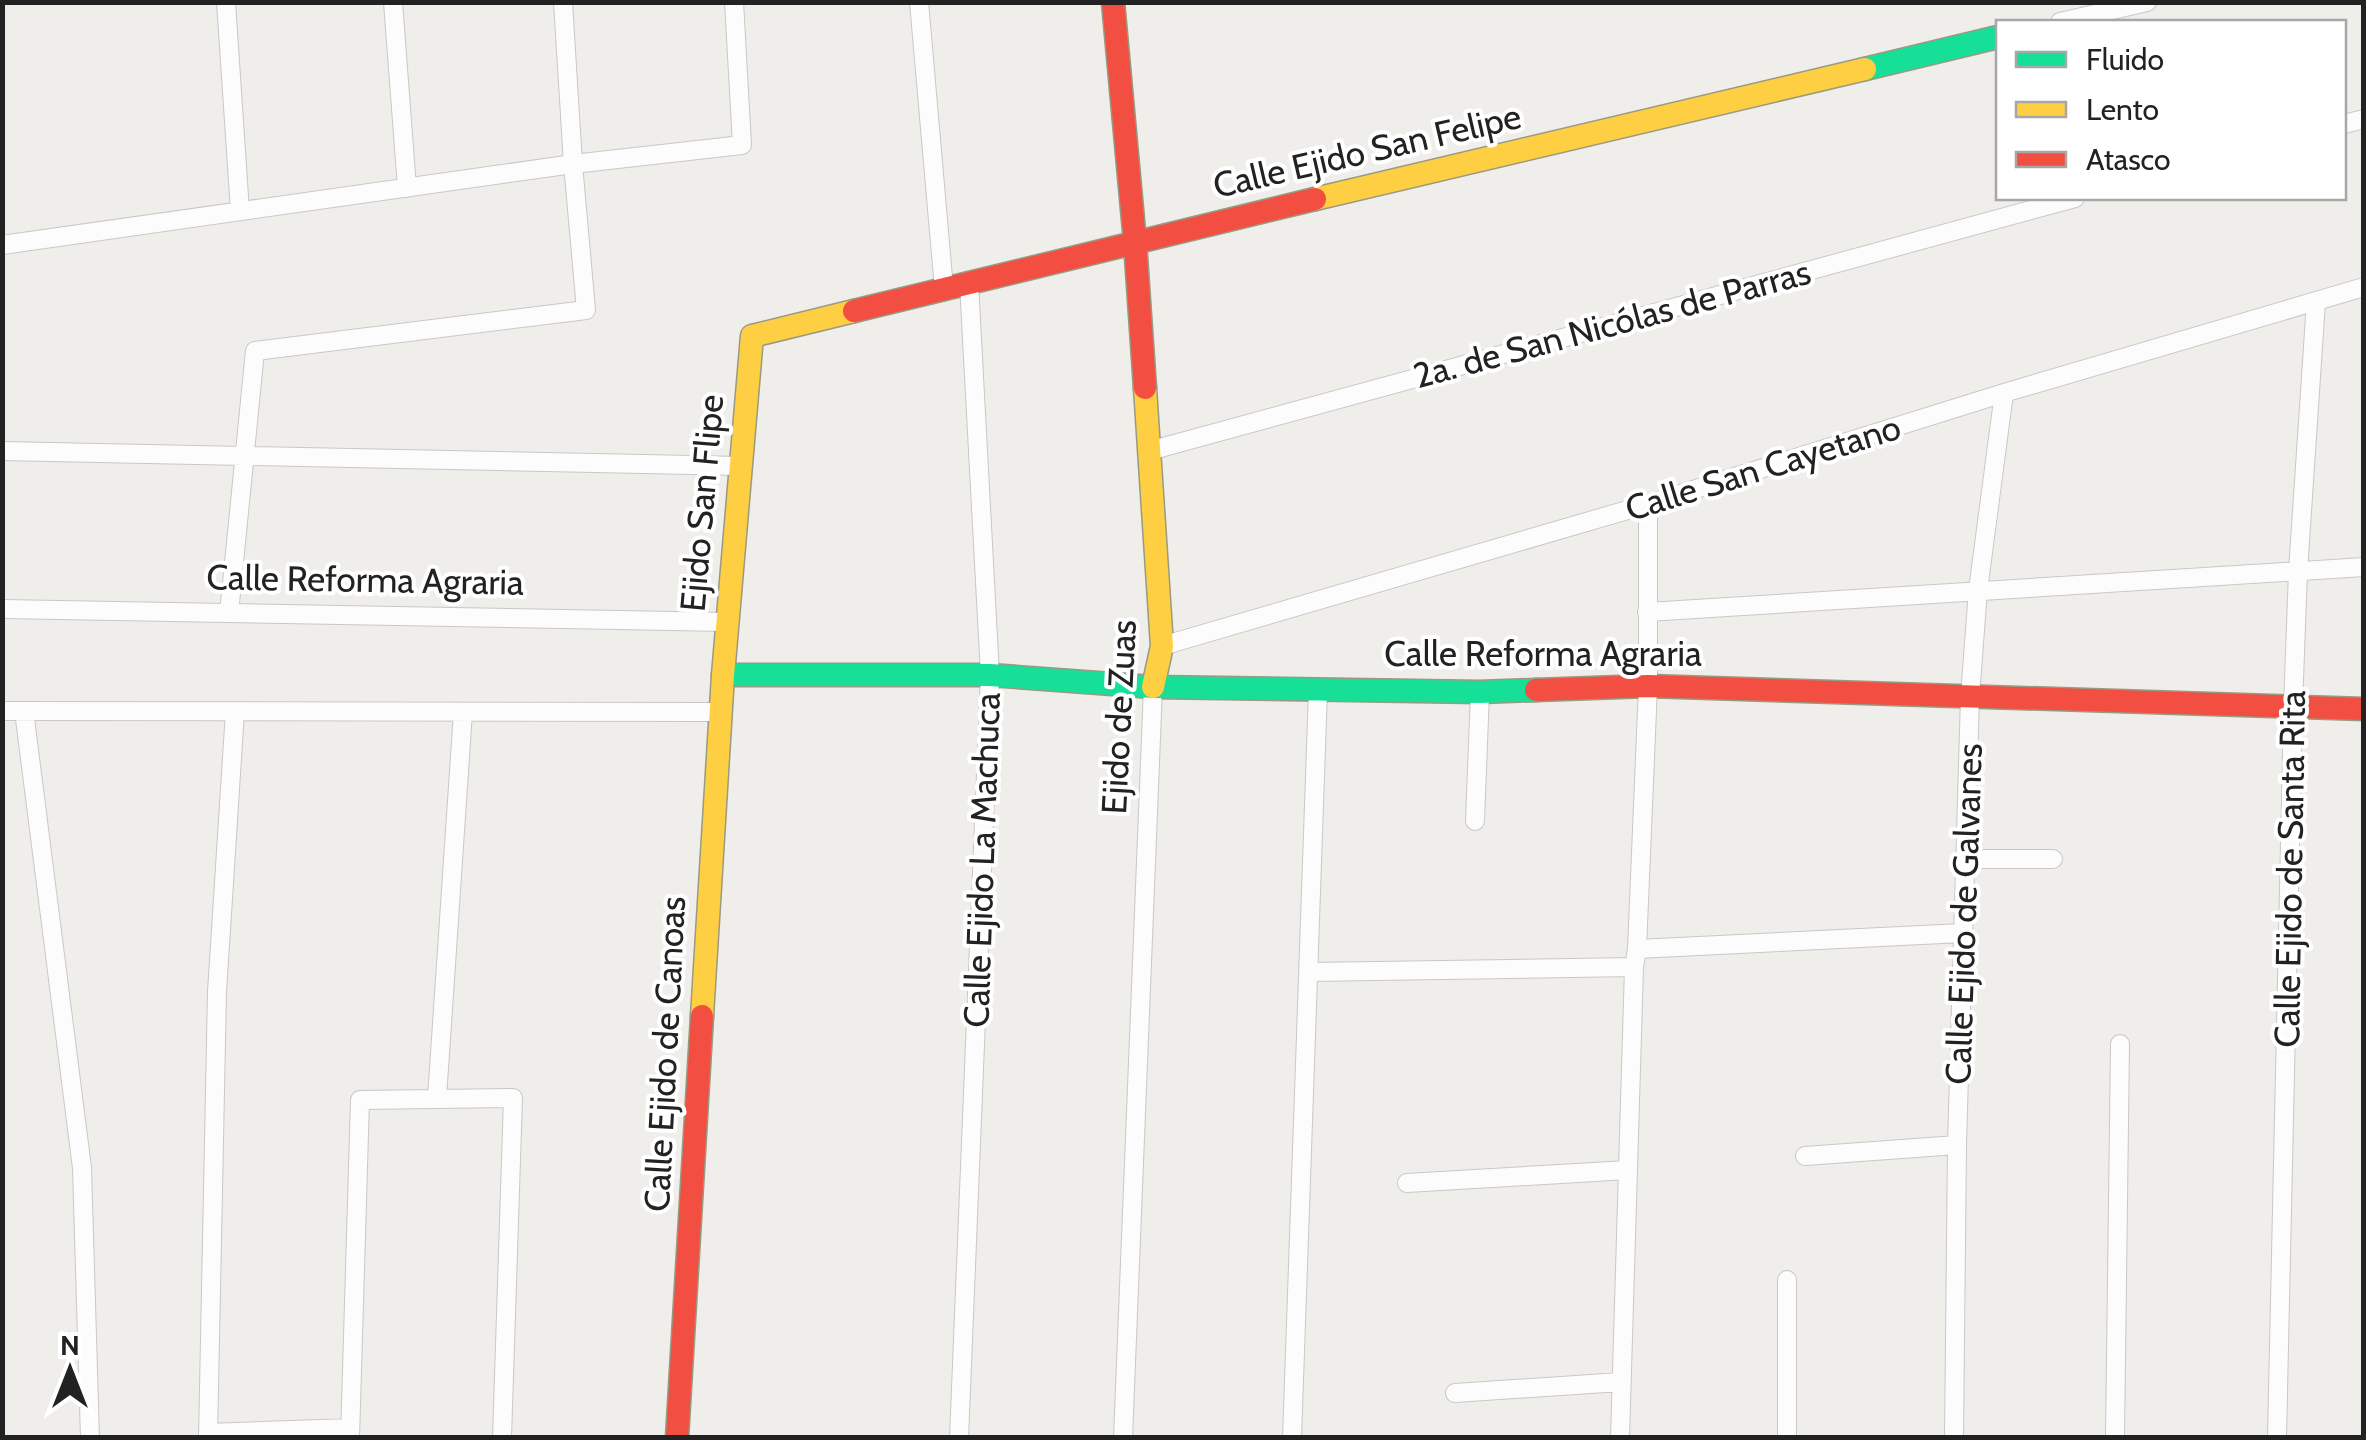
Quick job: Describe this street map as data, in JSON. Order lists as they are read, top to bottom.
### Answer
{
  "streets": {
    "street": [
      "Calle Ejido San Felipe",
      "2a. de San Nicólas de Parras",
      "Calle San Cayetano",
      "Ejido San Flipe",
      "Calle Reforma Agraria",
      "Ejido de Zuas",
      "Calle Ejido La Machuca",
      "Calle Ejido de Santa Rita",
      "Calle Ejido de Galvanes",
      "Calle Ejido de Canoas"
    ]
  },
  "crossings": [
    ["Calle Ejido San Felipe", "Ejido San Flipe"],
    ["Calle Ejido San Felipe", "Ejido de Zuas"],
    ["Calle Ejido San Felipe", "Calle Ejido La Machuca"],
    ["2a. de San Nicólas de Parras", "Ejido de Zuas"],
    ["Calle San Cayetano", "Ejido de Zuas"],
    ["Calle San Cayetano", "Calle Ejido de Santa Rita"],
    ["Calle San Cayetano", "Calle Ejido de Galvanes"],
    ["Ejido San Flipe", "Calle Reforma Agraria"],
    ["Ejido San Flipe", "Calle Ejido de Canoas"],
    ["Calle Reforma Agraria", "Ejido de Zuas"],
    ["Calle Reforma Agraria", "Calle Ejido La Machuca"],
    ["Calle Reforma Agraria", "Calle Ejido de Santa Rita"],
    ["Calle Reforma Agraria", "Calle Ejido de Galvanes"],
    ["Calle Reforma Agraria", "Calle Ejido de Canoas"]
  ],
  "legend": ["Fluido", "Lento", "Atasco"],
  "north": "top"
}
